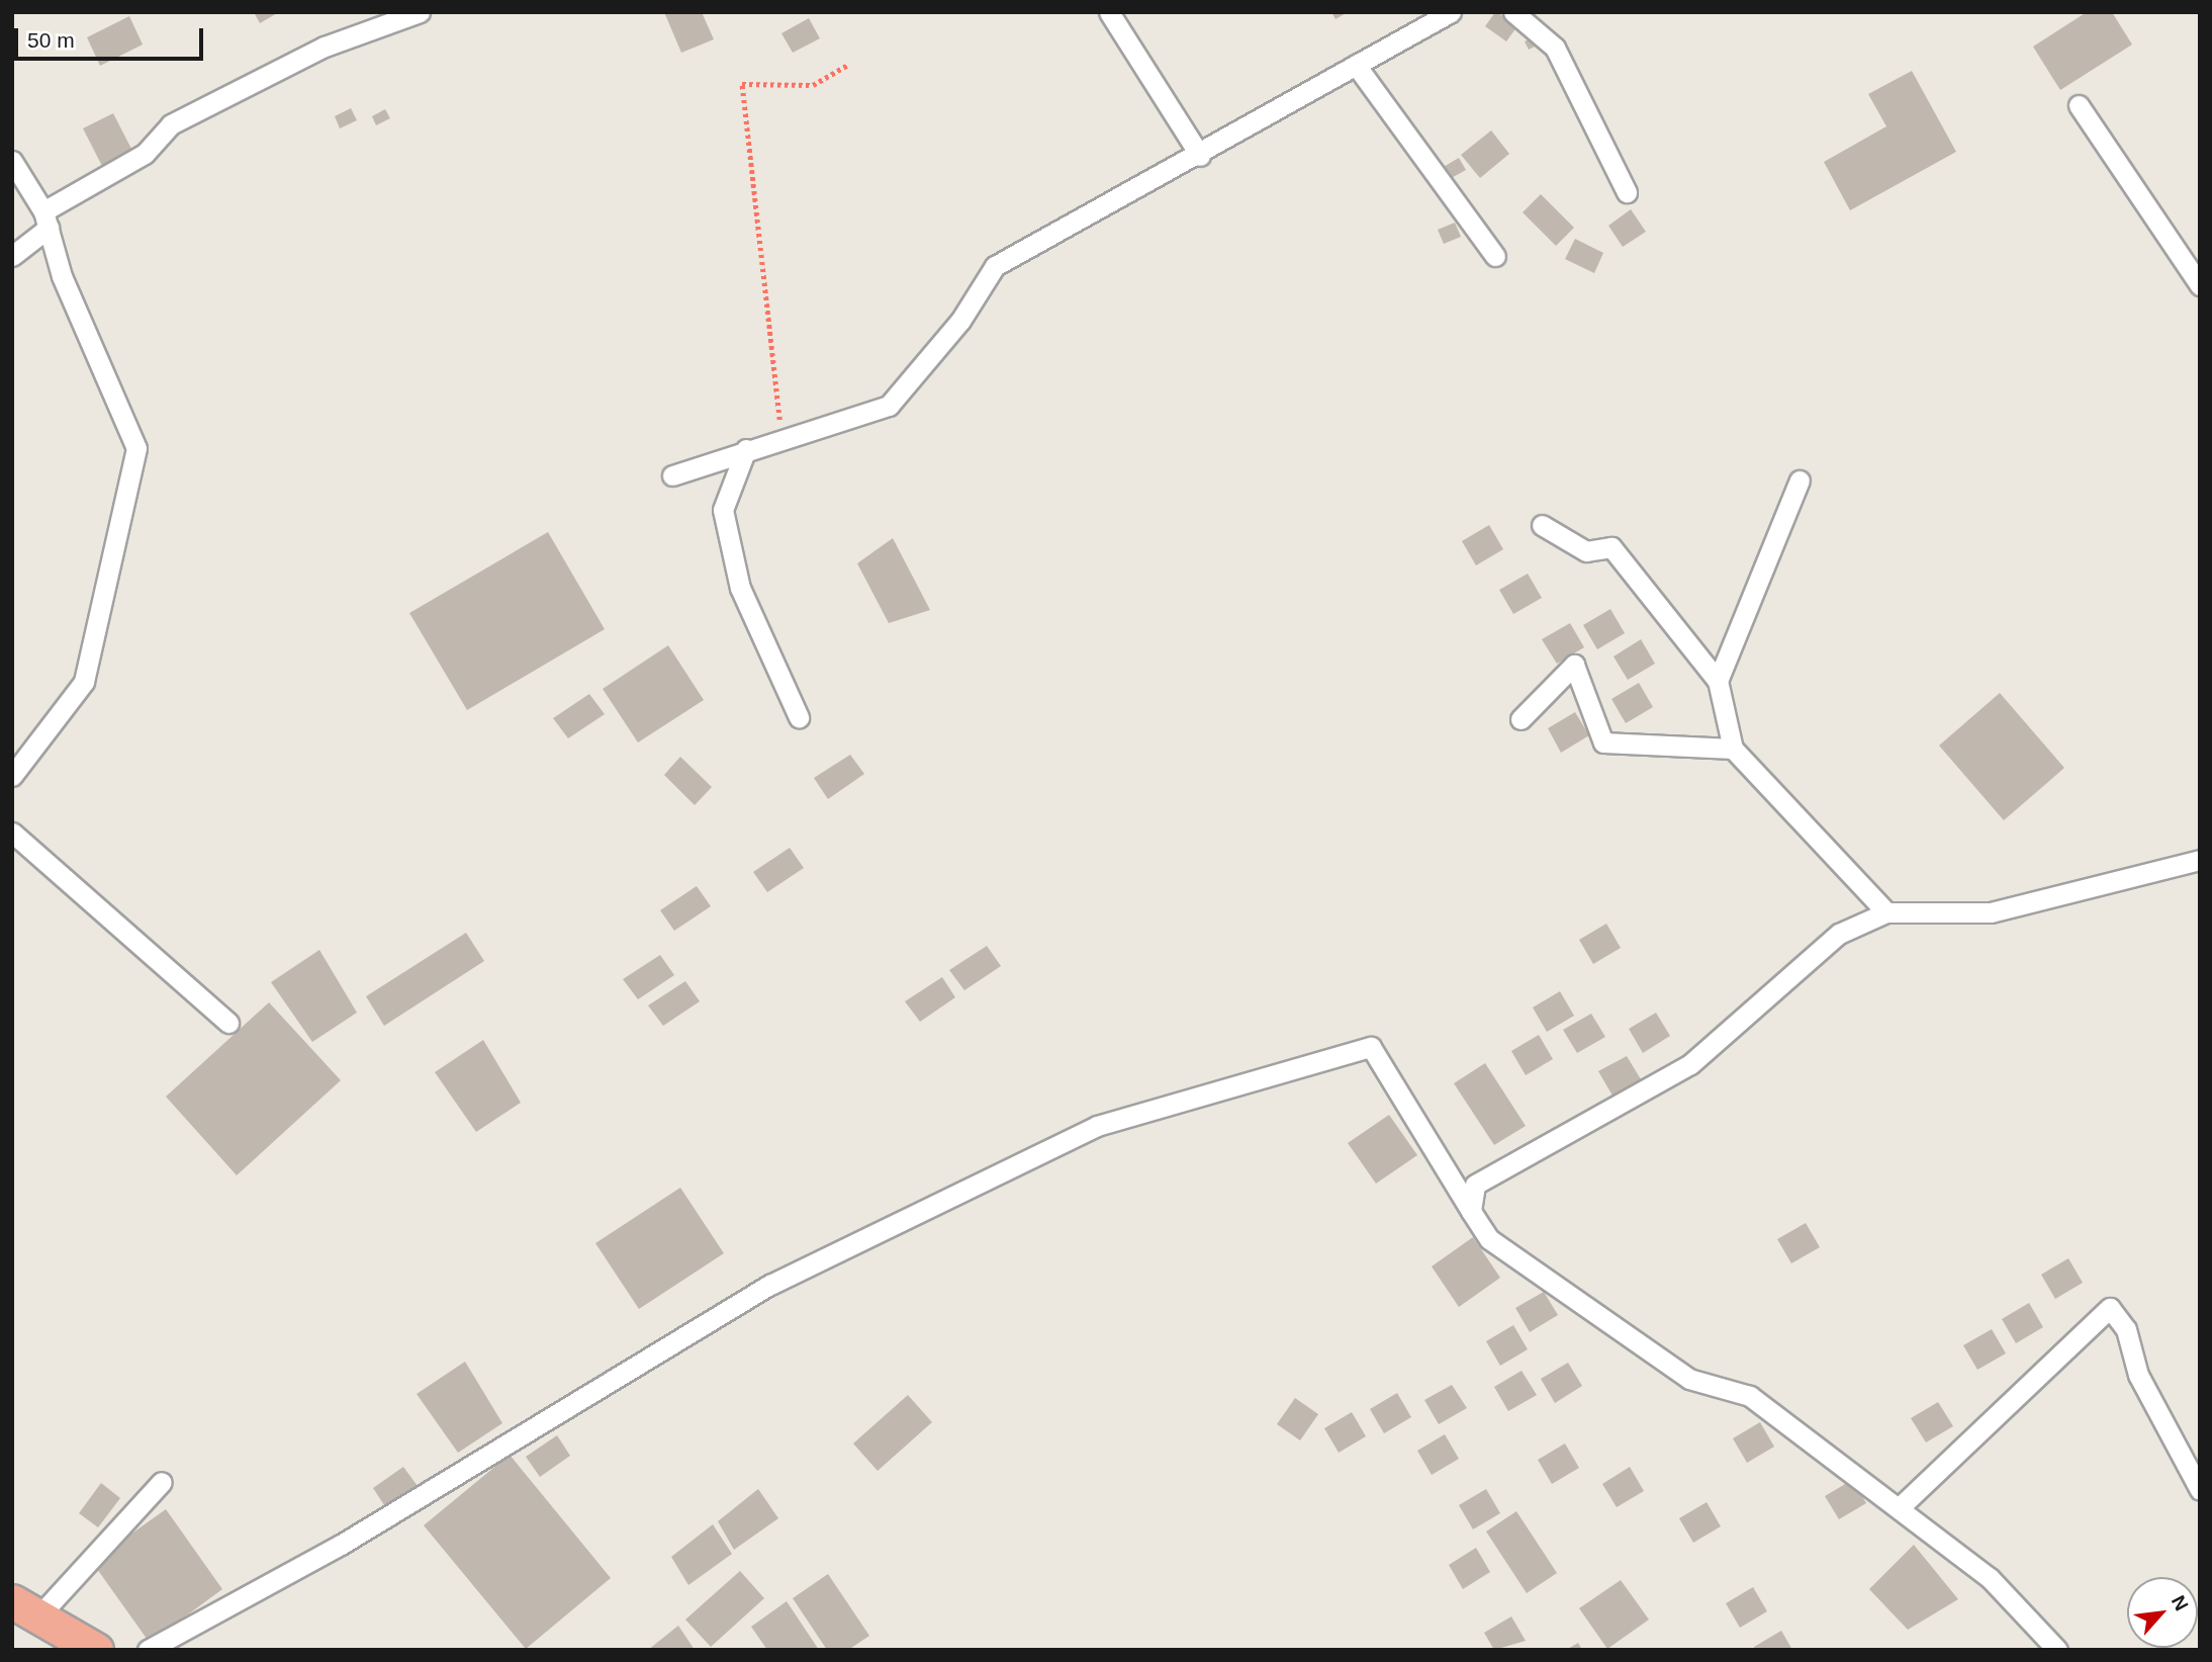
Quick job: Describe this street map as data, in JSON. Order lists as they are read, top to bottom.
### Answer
{
  "scale_bar": "50 m",
  "north": "top right"
}
